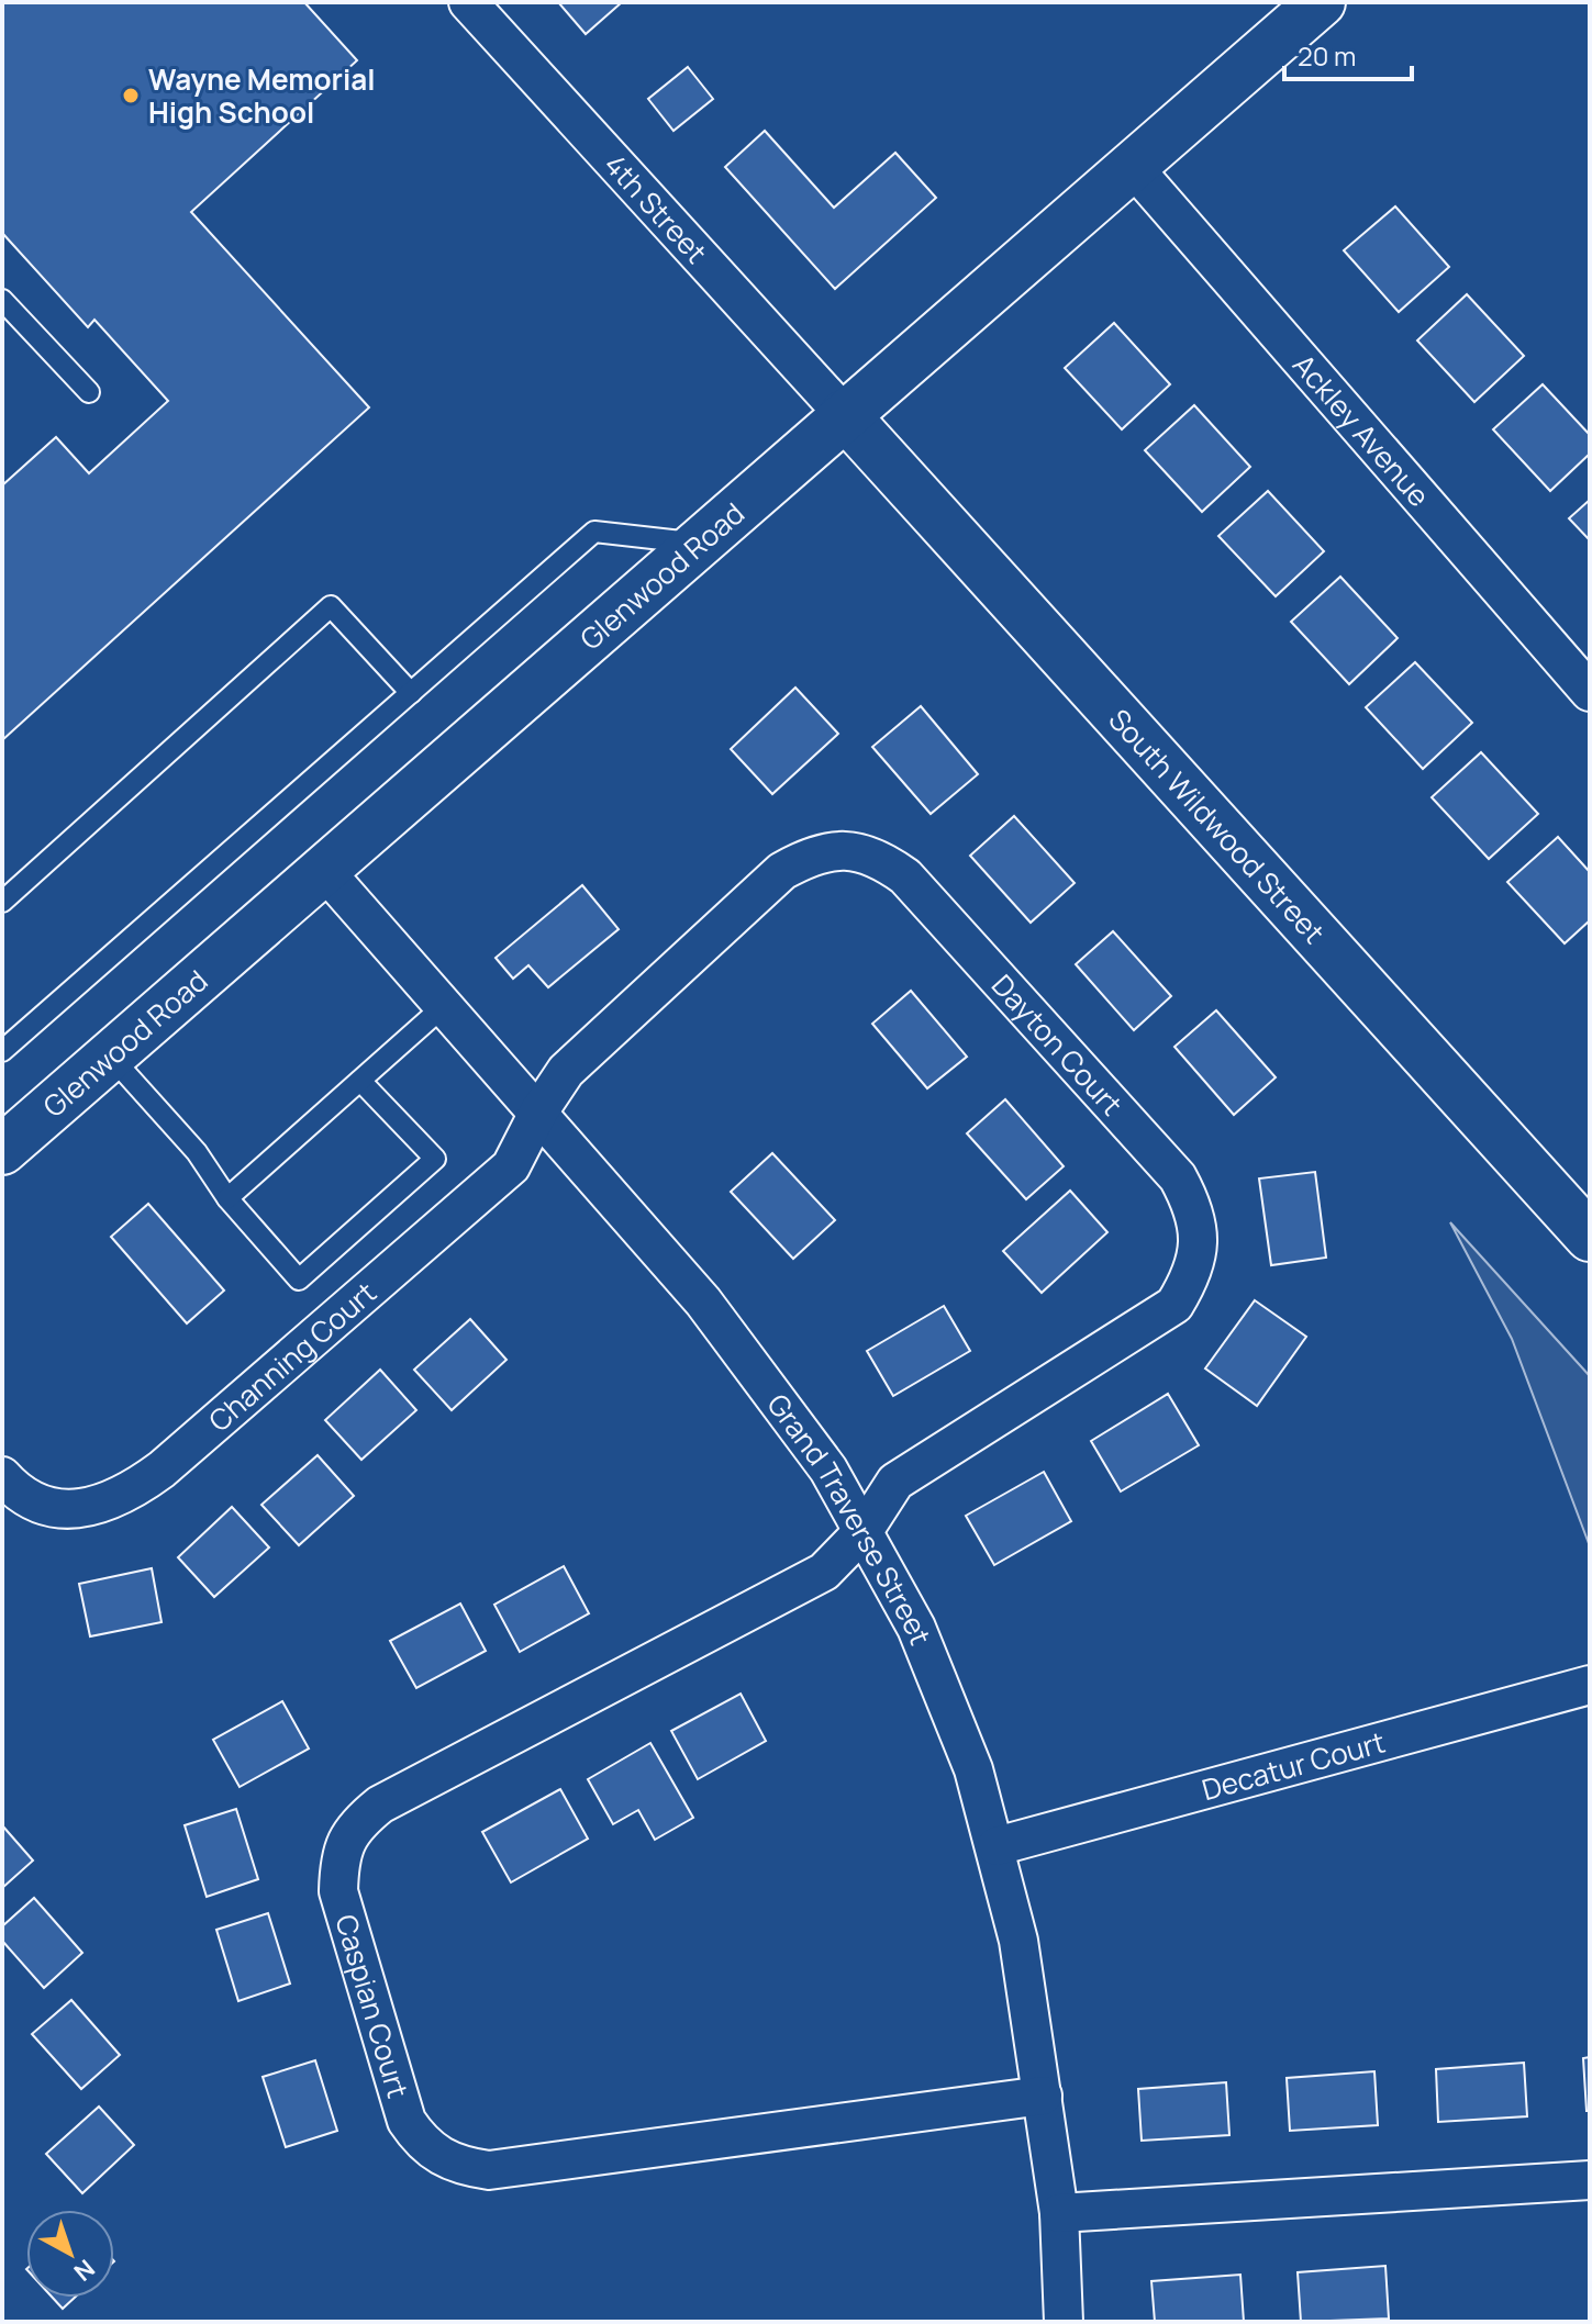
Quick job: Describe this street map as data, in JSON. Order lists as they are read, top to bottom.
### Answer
{
  "streets": {
    "street": [
      "4th Street",
      "Ackley Avenue",
      "Glenwood Road",
      "South Wildwood Street",
      "Dayton Court",
      "Channing Court",
      "Grand Traverse Street",
      "Decatur Court",
      "Caspian Court"
    ]
  },
  "crossings": [
    ["4th Street", "Glenwood Road"],
    ["4th Street", "South Wildwood Street"],
    ["Ackley Avenue", "Glenwood Road"],
    ["Glenwood Road", "South Wildwood Street"],
    ["Glenwood Road", "Grand Traverse Street"],
    ["Dayton Court", "Channing Court"],
    ["Dayton Court", "Grand Traverse Street"],
    ["Dayton Court", "Caspian Court"],
    ["Channing Court", "Grand Traverse Street"],
    ["Grand Traverse Street", "Decatur Court"],
    ["Grand Traverse Street", "Caspian Court"]
  ],
  "places": ["Wayne Memorial High School"],
  "scale_bar": "20 m",
  "north": "bottom right"
}
